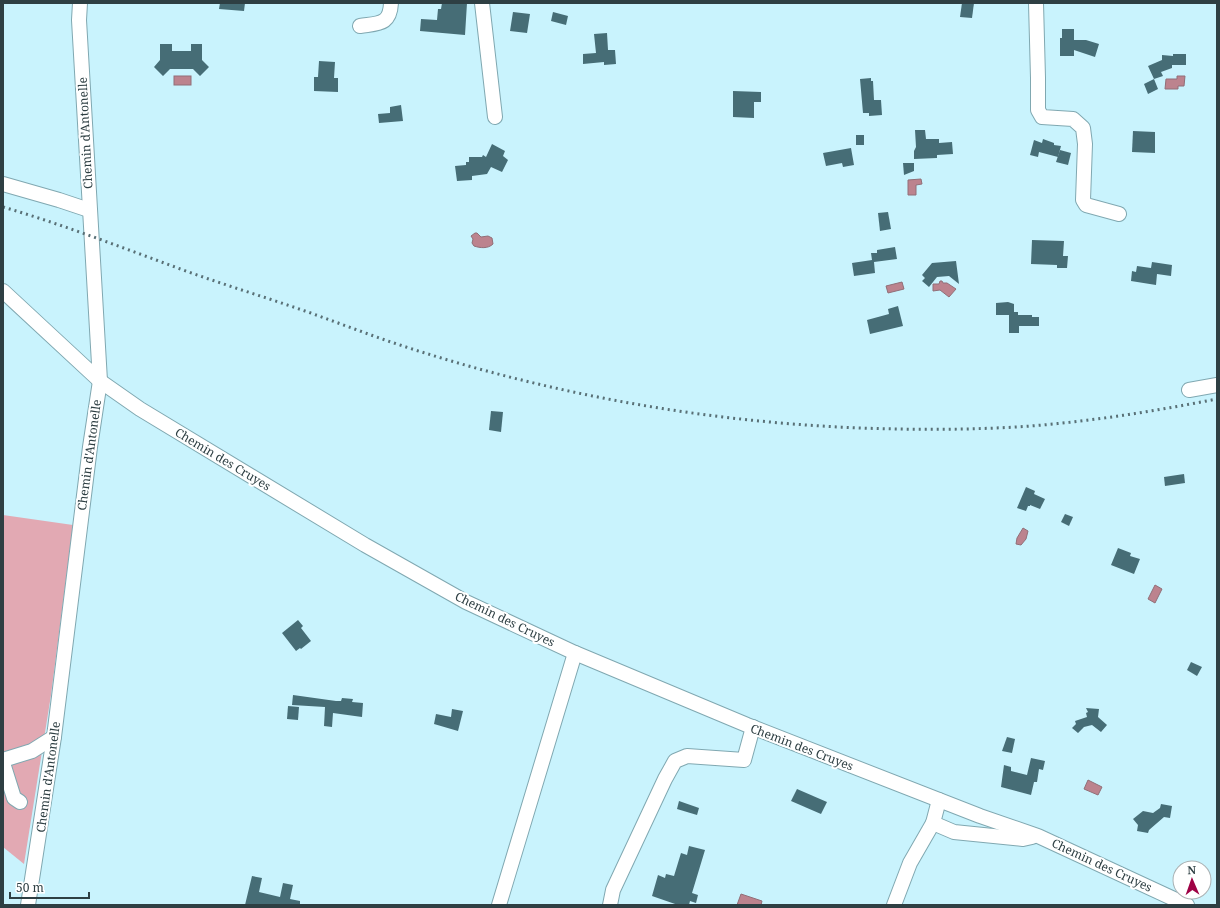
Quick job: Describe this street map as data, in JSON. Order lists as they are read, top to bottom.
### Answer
{
  "streets": {
    "street": ["Chemin d'Antonelle", "Chemin des Cruyes"]
  },
  "crossings": [
    ["Chemin d'Antonelle", "Chemin des Cruyes"]
  ],
  "scale_bar": "50 m",
  "north": "top"
}
